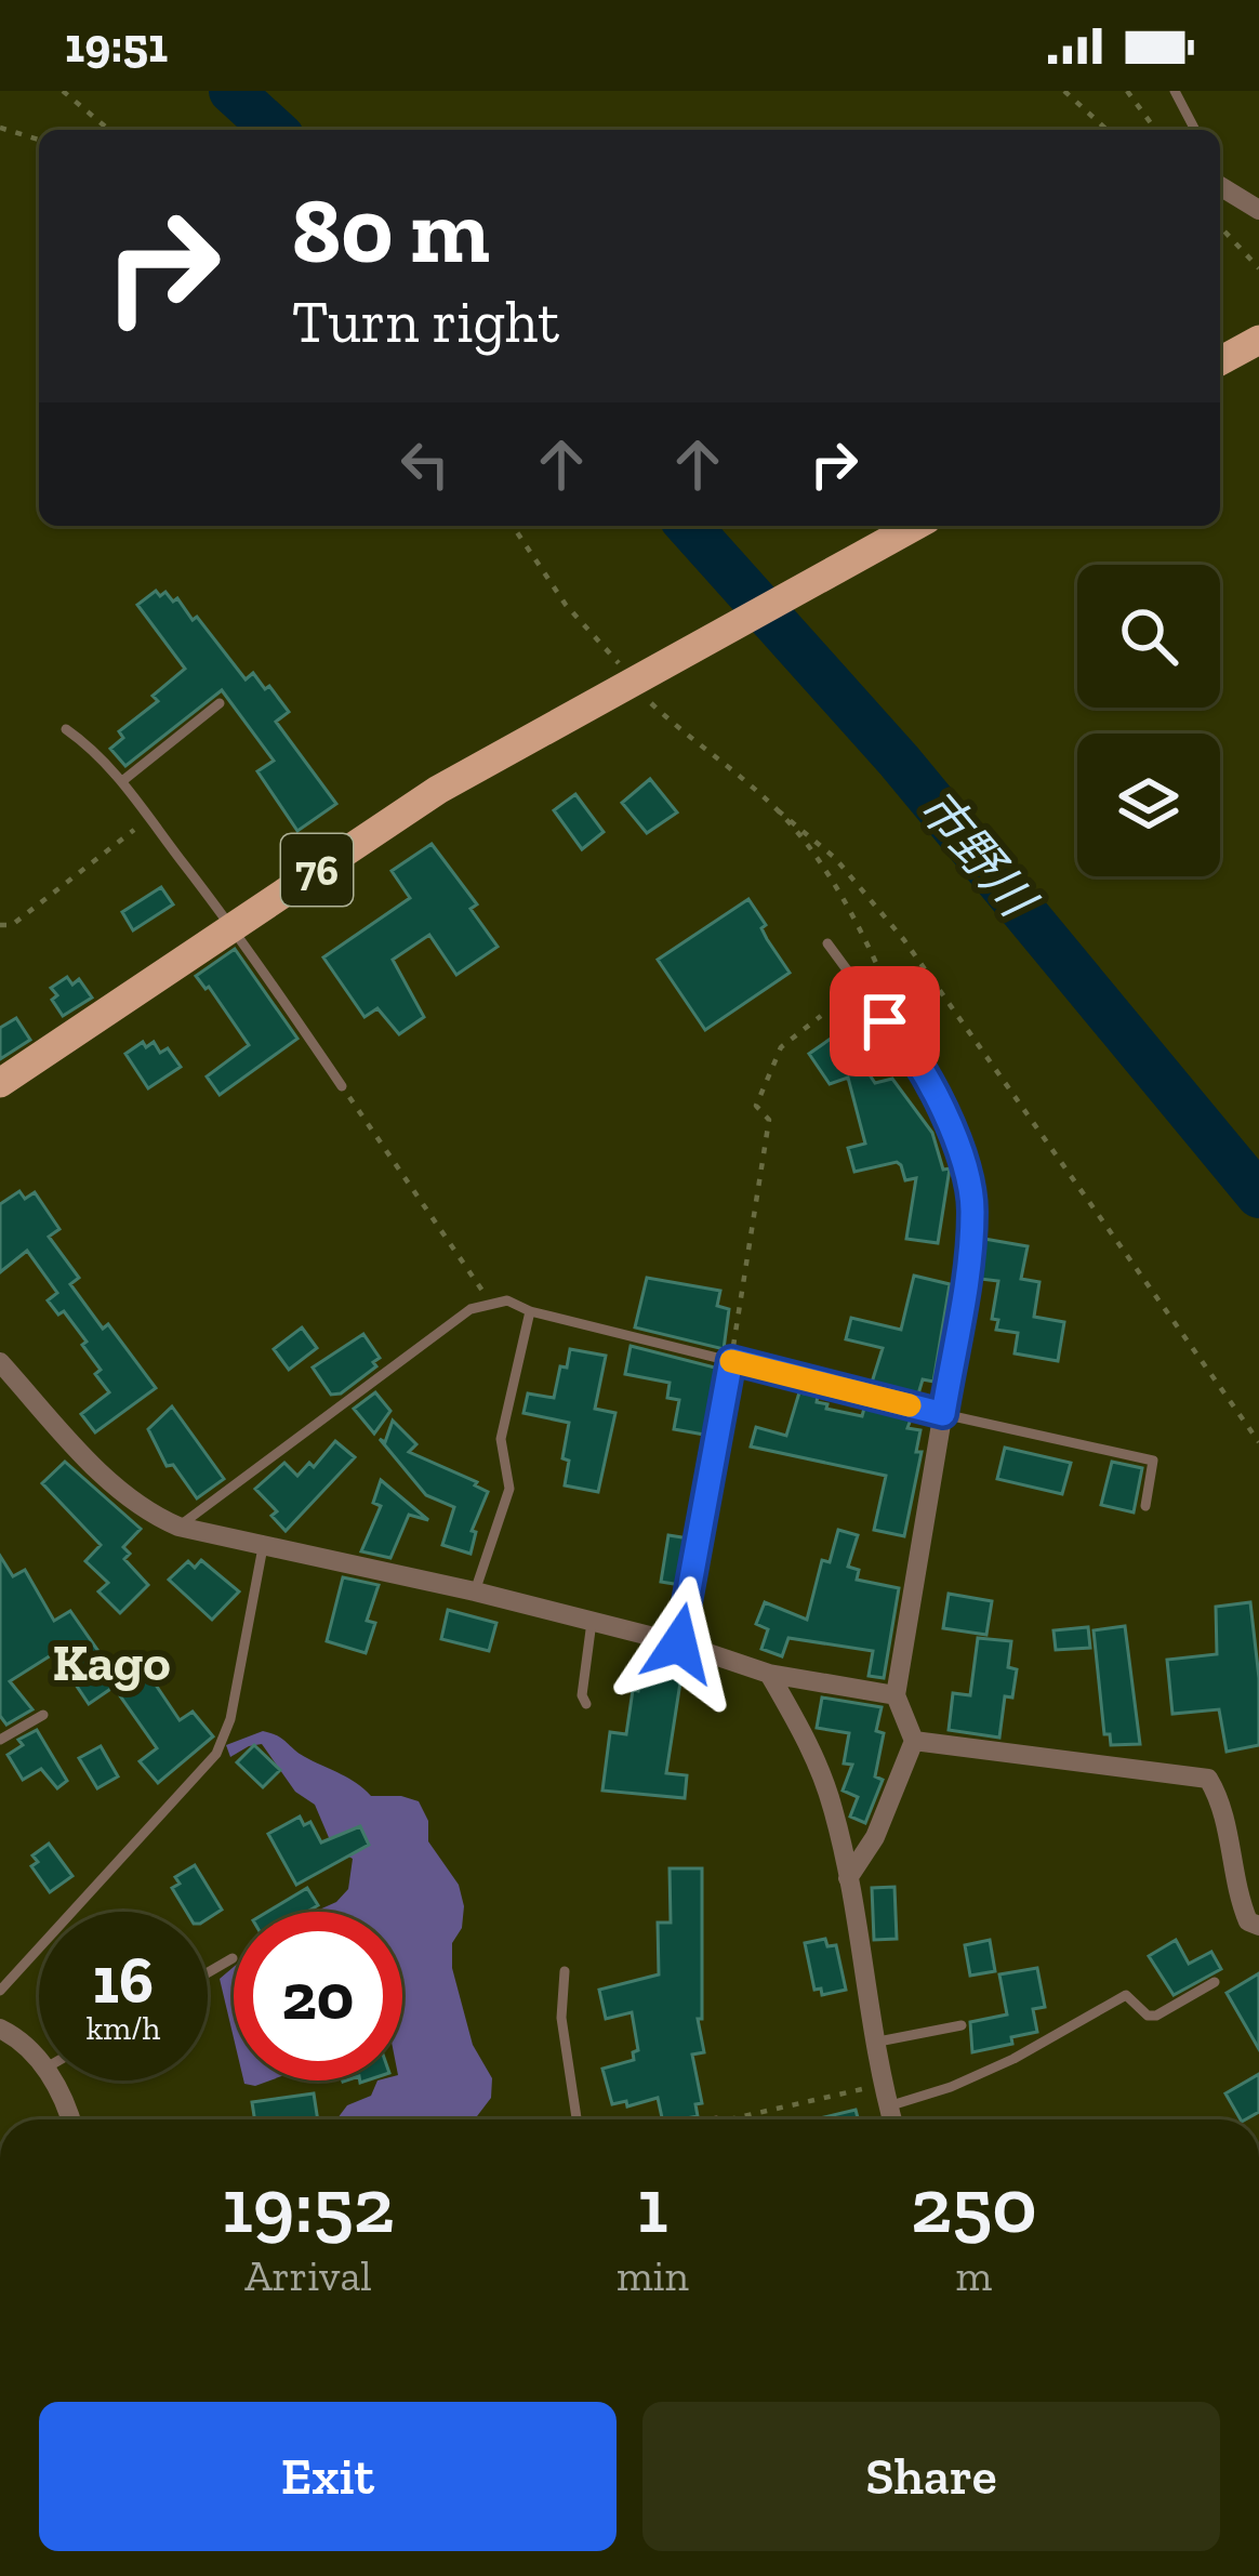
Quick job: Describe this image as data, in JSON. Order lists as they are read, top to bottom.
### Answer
{
  "streets": {
    "main road": ["76"]
  },
  "districts": ["Kago"],
  "water": ["市野川"],
  "page": {
    "status": "19:51",
    "turn": ["80 m", "Turn right"],
    "speed": "16 km/h",
    "limit": "20",
    "eta": [
      "19:52",
      "Arrival",
      "1",
      "min",
      "250",
      "m"
    ],
    "buttons": ["Exit", "Share"]
  }
}
